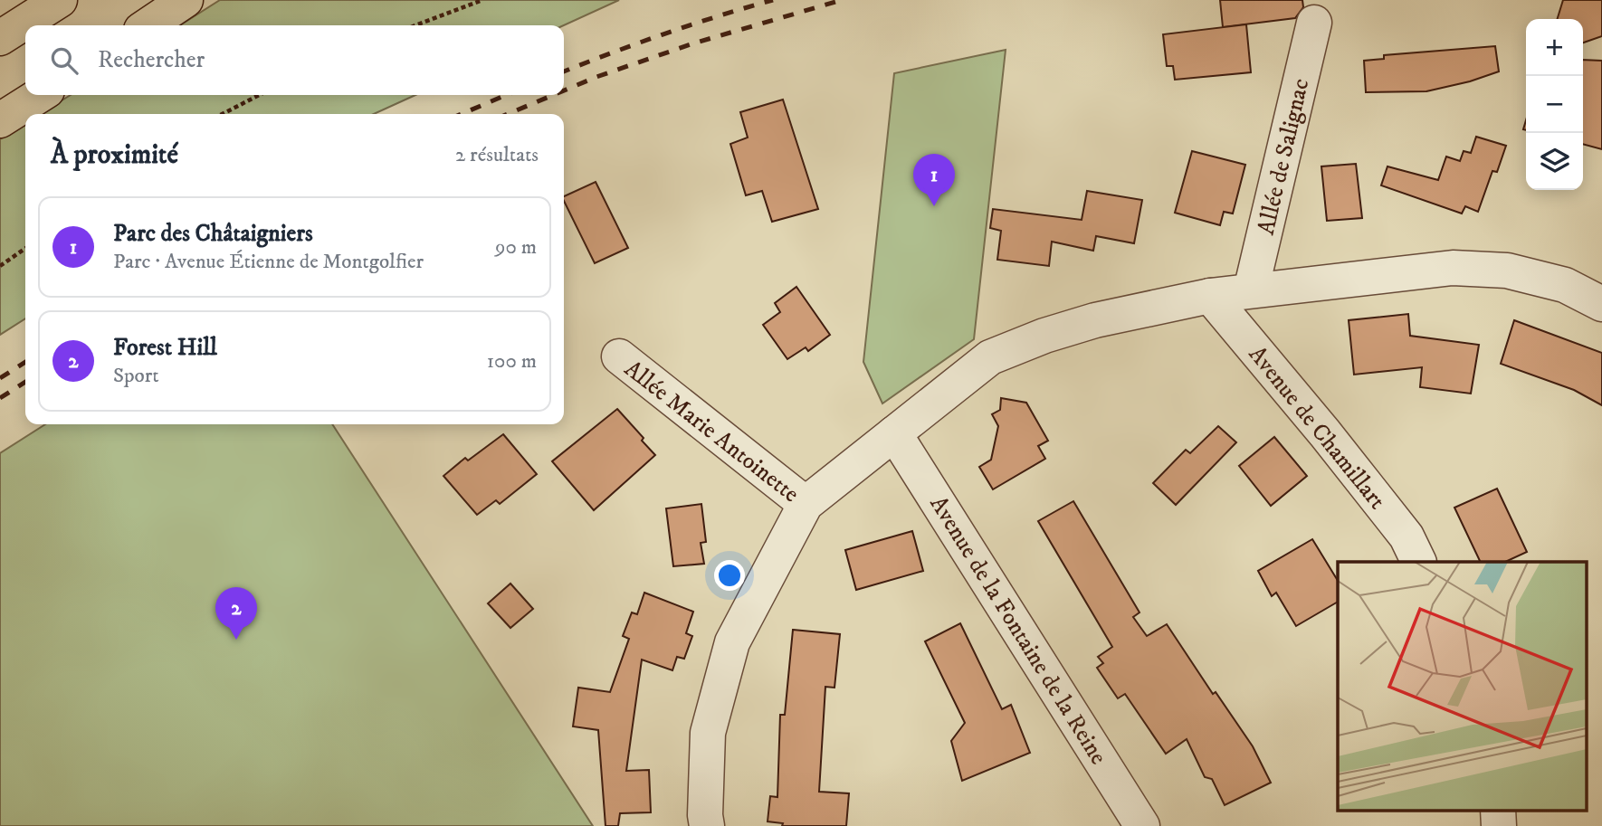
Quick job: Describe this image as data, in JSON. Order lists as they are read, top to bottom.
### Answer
{
  "streets": {
    "street": [
      "Allée de Salignac",
      "Avenue de Chamillart",
      "Allée Marie Antoinette",
      "Avenue de la Fontaine de la Reine"
    ]
  },
  "page": {
    "map_buttons": ["+", "−"],
    "search": "Rechercher",
    "heading": ["À proximité", "2 résultats"],
    "pins": ["1", "2"],
    "list": [
      {
        "mark": "1",
        "name": "Parc des Châtaigniers",
        "note": "Parc · Avenue Étienne de Montgolfier",
        "value": "90 m"
      },
      {
        "mark": "2",
        "name": "Forest Hill",
        "note": "Sport",
        "value": "100 m"
      }
    ]
  }
}
